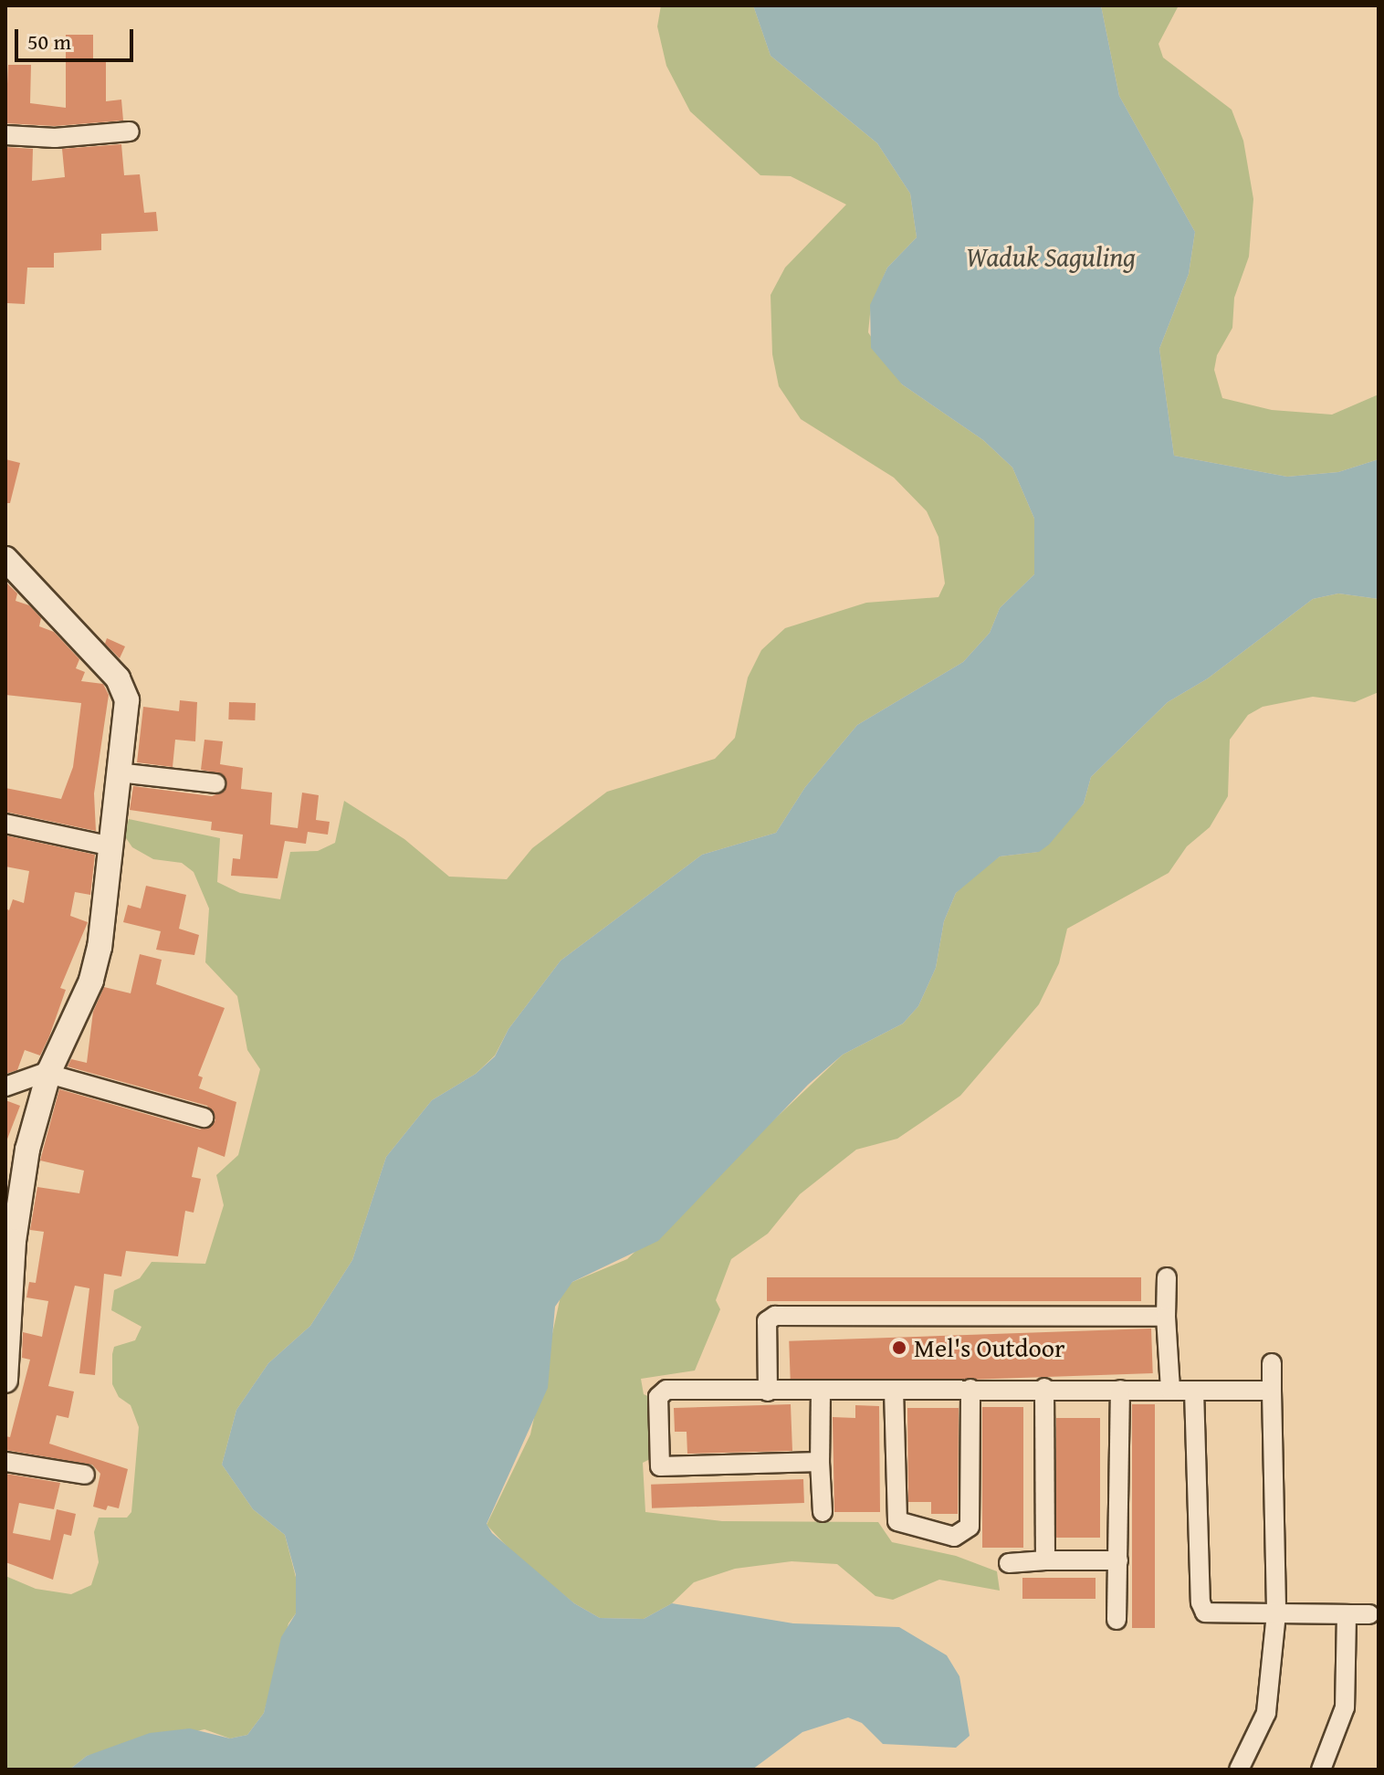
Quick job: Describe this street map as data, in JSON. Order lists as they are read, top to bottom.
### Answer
{
  "water": ["Waduk Saguling"],
  "places": ["Mel's Outdoor"],
  "scale_bar": "50 m"
}
